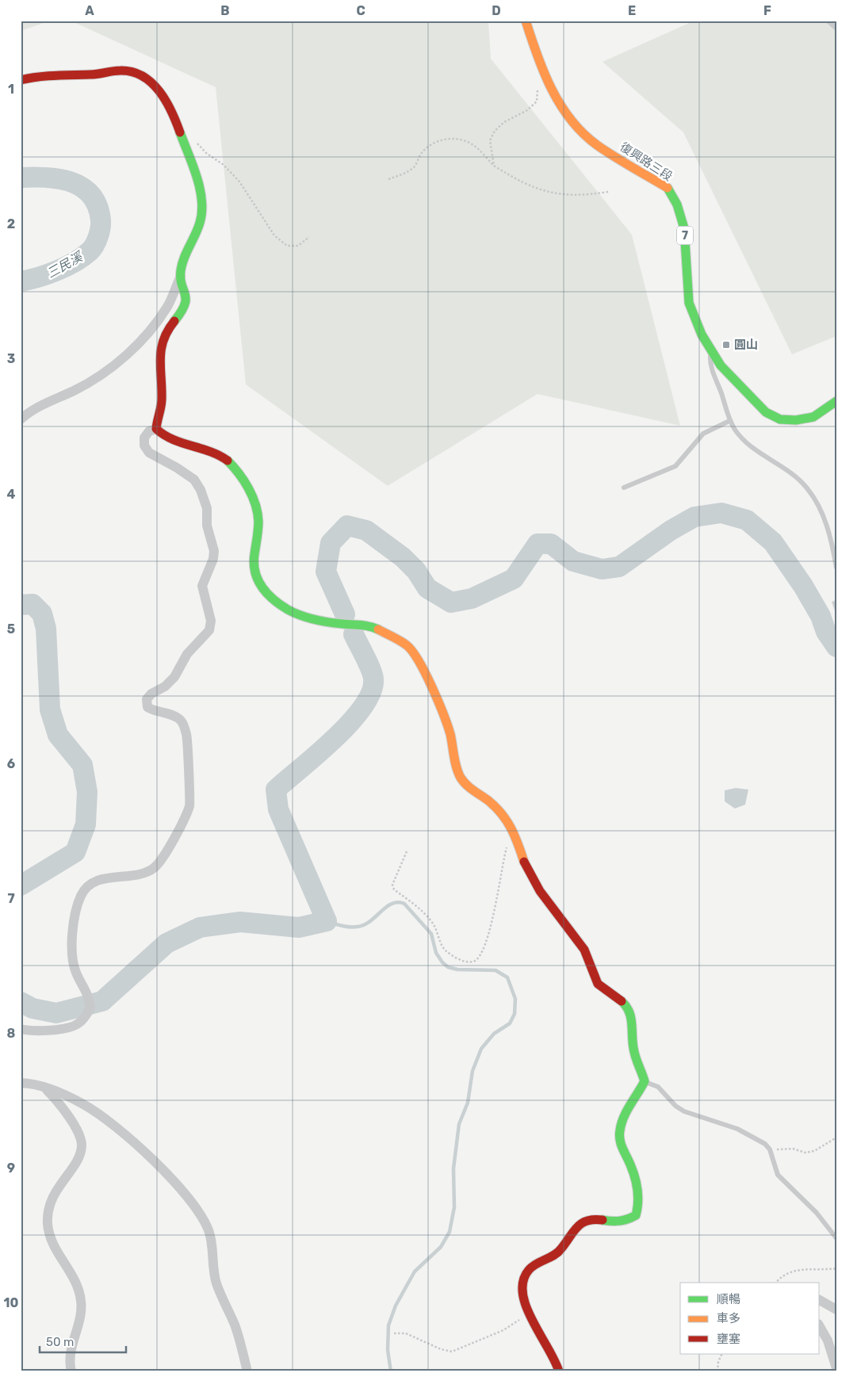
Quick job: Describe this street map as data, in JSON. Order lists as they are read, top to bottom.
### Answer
{
  "streets": {
    "street": ["復興路三段", "7"]
  },
  "water": ["三民溪"],
  "places": {
    "transit": ["圓山"]
  },
  "legend": ["順暢", "車多", "壅塞"],
  "scale_bar": "50 m",
  "grid": {
    "columns": [
      "A",
      "B",
      "C",
      "D",
      "E",
      "F"
    ],
    "rows": [
      "1",
      "2",
      "3",
      "4",
      "5",
      "6",
      "7",
      "8",
      "9",
      "10"
    ]
  }
}
